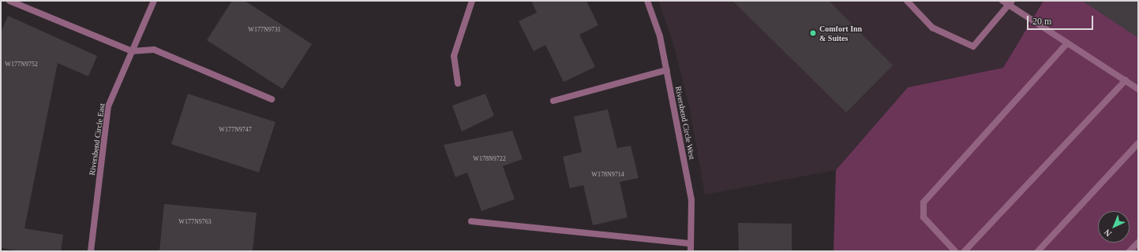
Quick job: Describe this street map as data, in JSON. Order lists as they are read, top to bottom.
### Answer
{
  "streets": {
    "street": ["Riversbend Circle West", "Riversbend Circle East"]
  },
  "places": ["Comfort Inn & Suites"],
  "house_numbers": [
    "W177N9731",
    "W177N9752",
    "W177N9747",
    "W178N9722",
    "W178N9714",
    "W177N9763"
  ],
  "scale_bar": "20 m",
  "north": "bottom left"
}
